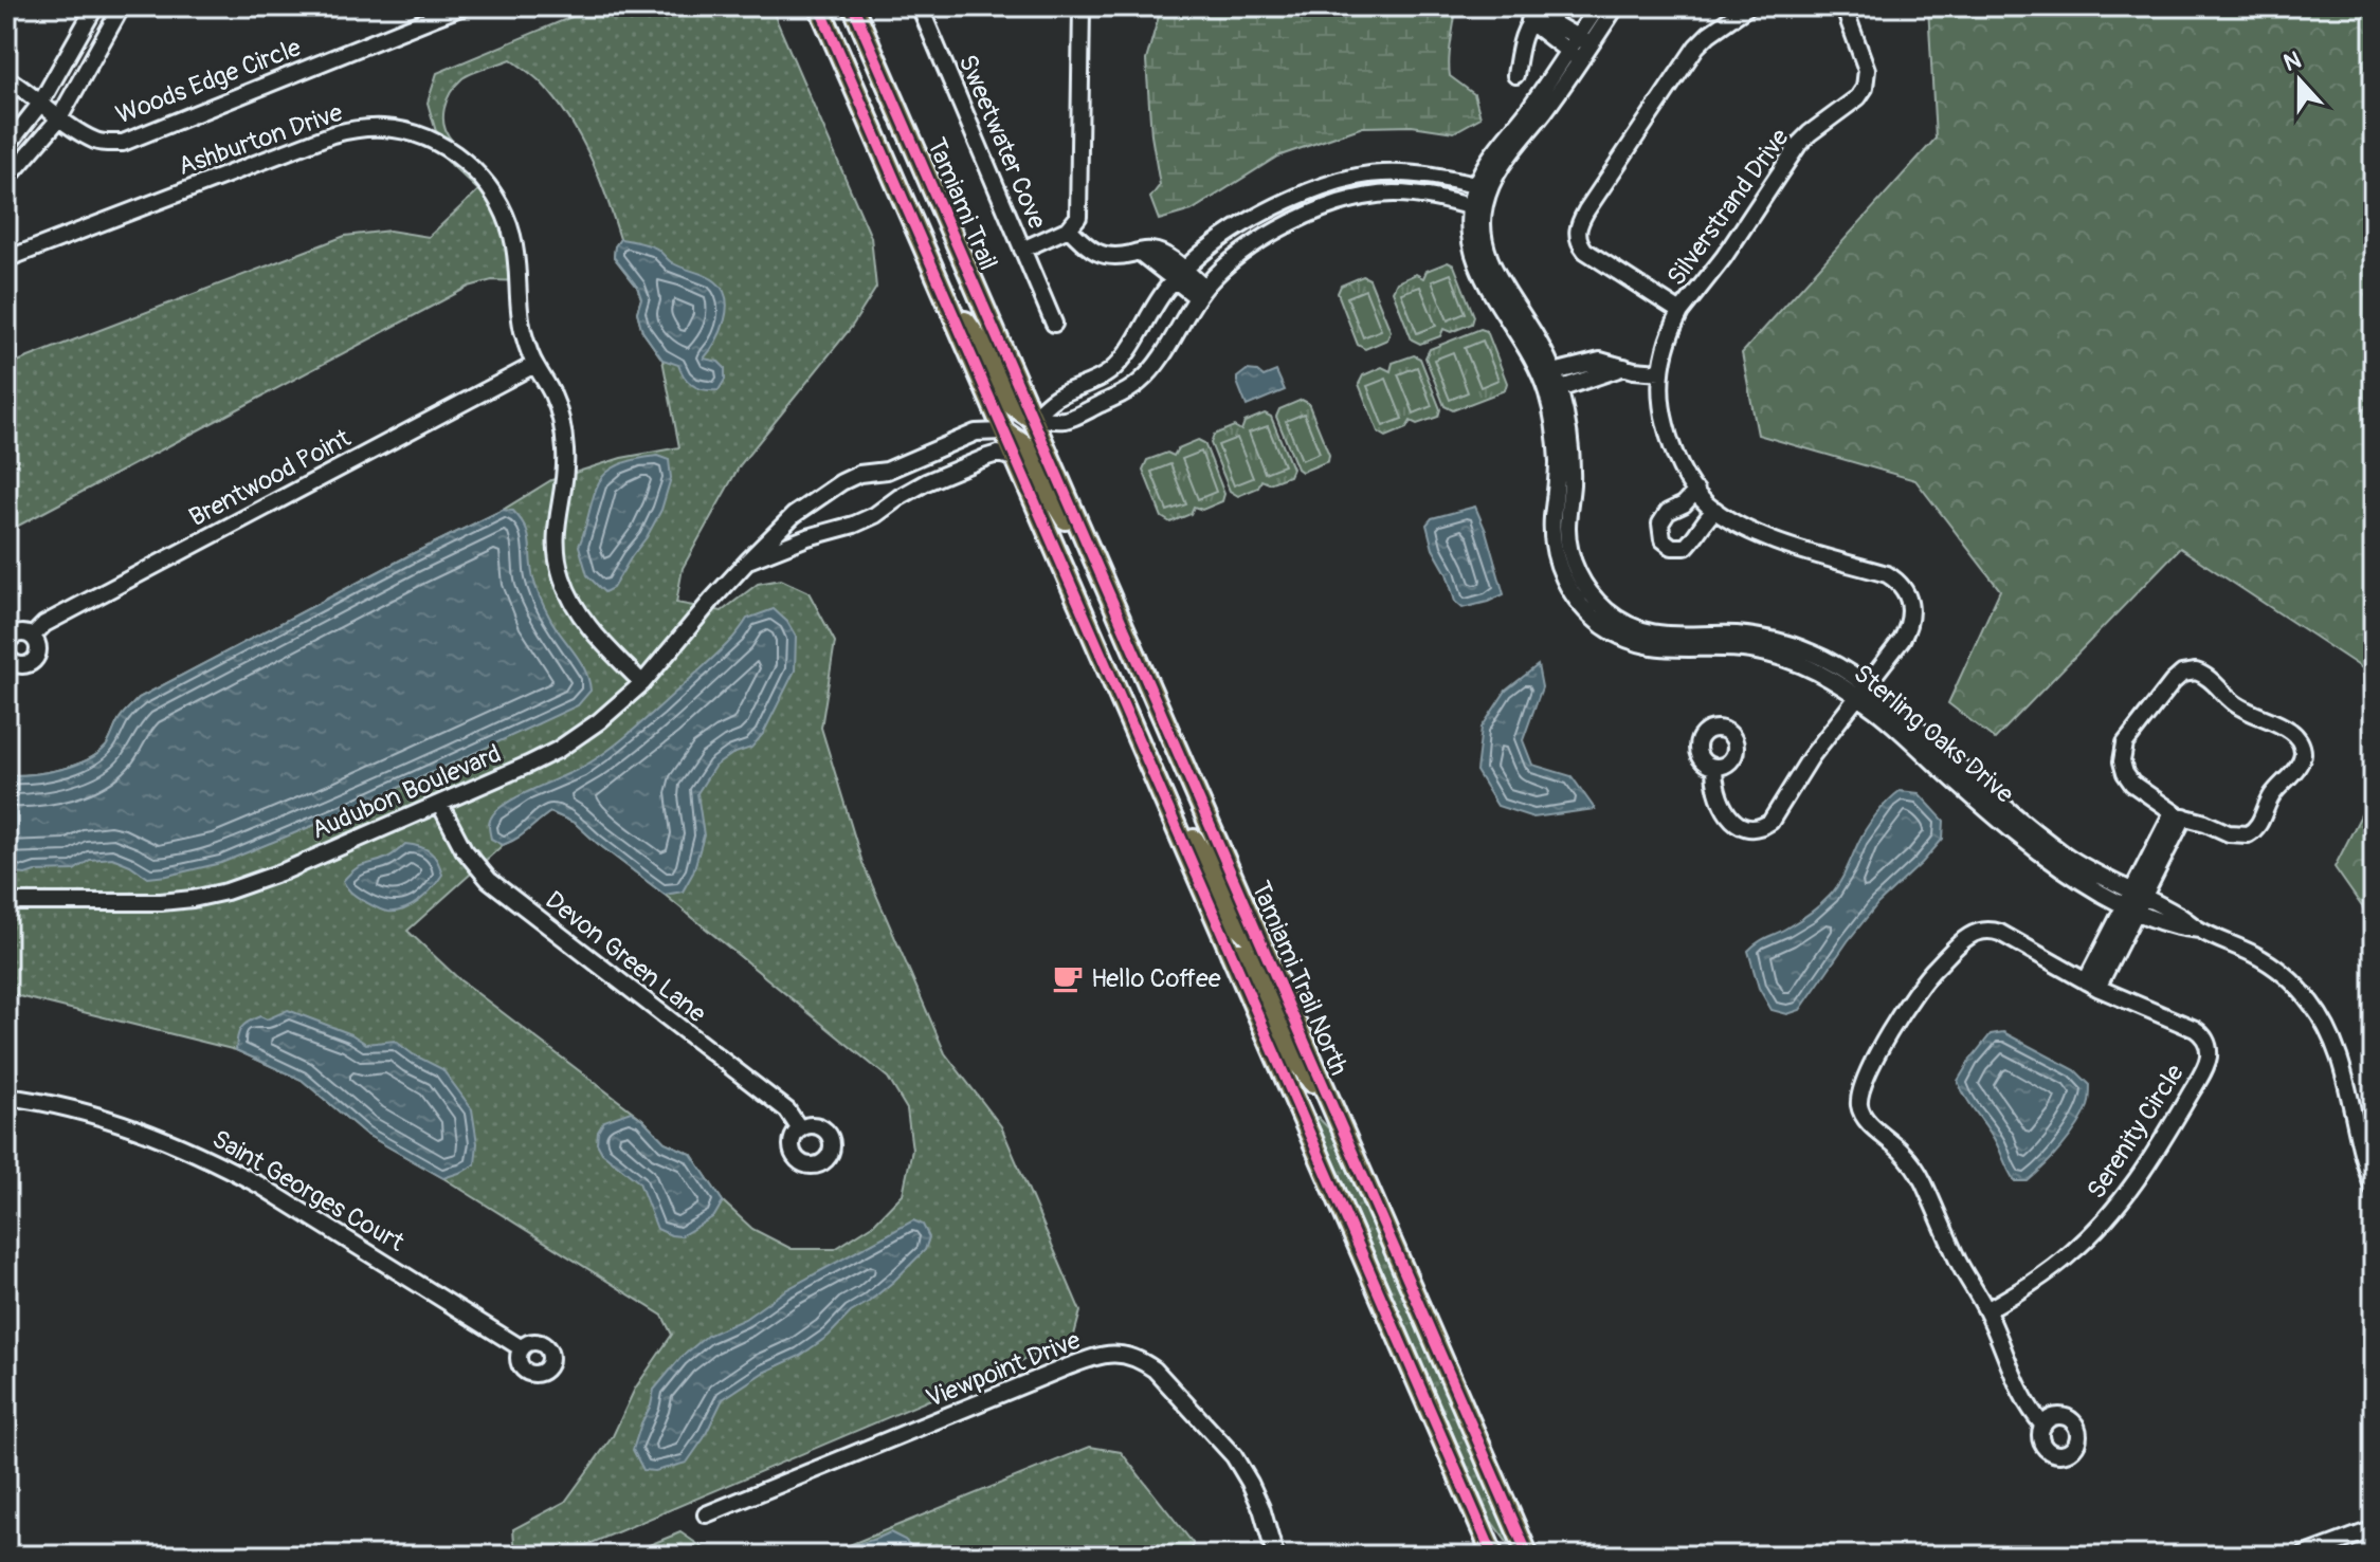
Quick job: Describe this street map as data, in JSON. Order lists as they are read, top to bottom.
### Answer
{
  "streets": {
    "main road": ["Tamiami Trail", "Tamiami Trail North"],
    "street": [
      "Woods Edge Circle",
      "Ashburton Drive",
      "Sweetwater Cove",
      "Silverstrand Drive",
      "Brentwood Point",
      "Sterling Oaks Drive",
      "Audubon Boulevard",
      "Devon Green Lane",
      "Serenity Circle",
      "Saint Georges Court",
      "Viewpoint Drive"
    ]
  },
  "crossings": [
    ["Ashburton Drive", "Brentwood Point"],
    ["Ashburton Drive", "Audubon Boulevard"],
    ["Tamiami Trail", "Audubon Boulevard"],
    ["Tamiami Trail", "Tamiami Trail North"],
    ["Silverstrand Drive", "Sterling Oaks Drive"],
    ["Audubon Boulevard", "Devon Green Lane"],
    ["Audubon Boulevard", "Tamiami Trail North"]
  ],
  "places": {
    "cafe": ["Hello Coffee"]
  },
  "north": "top"
}
